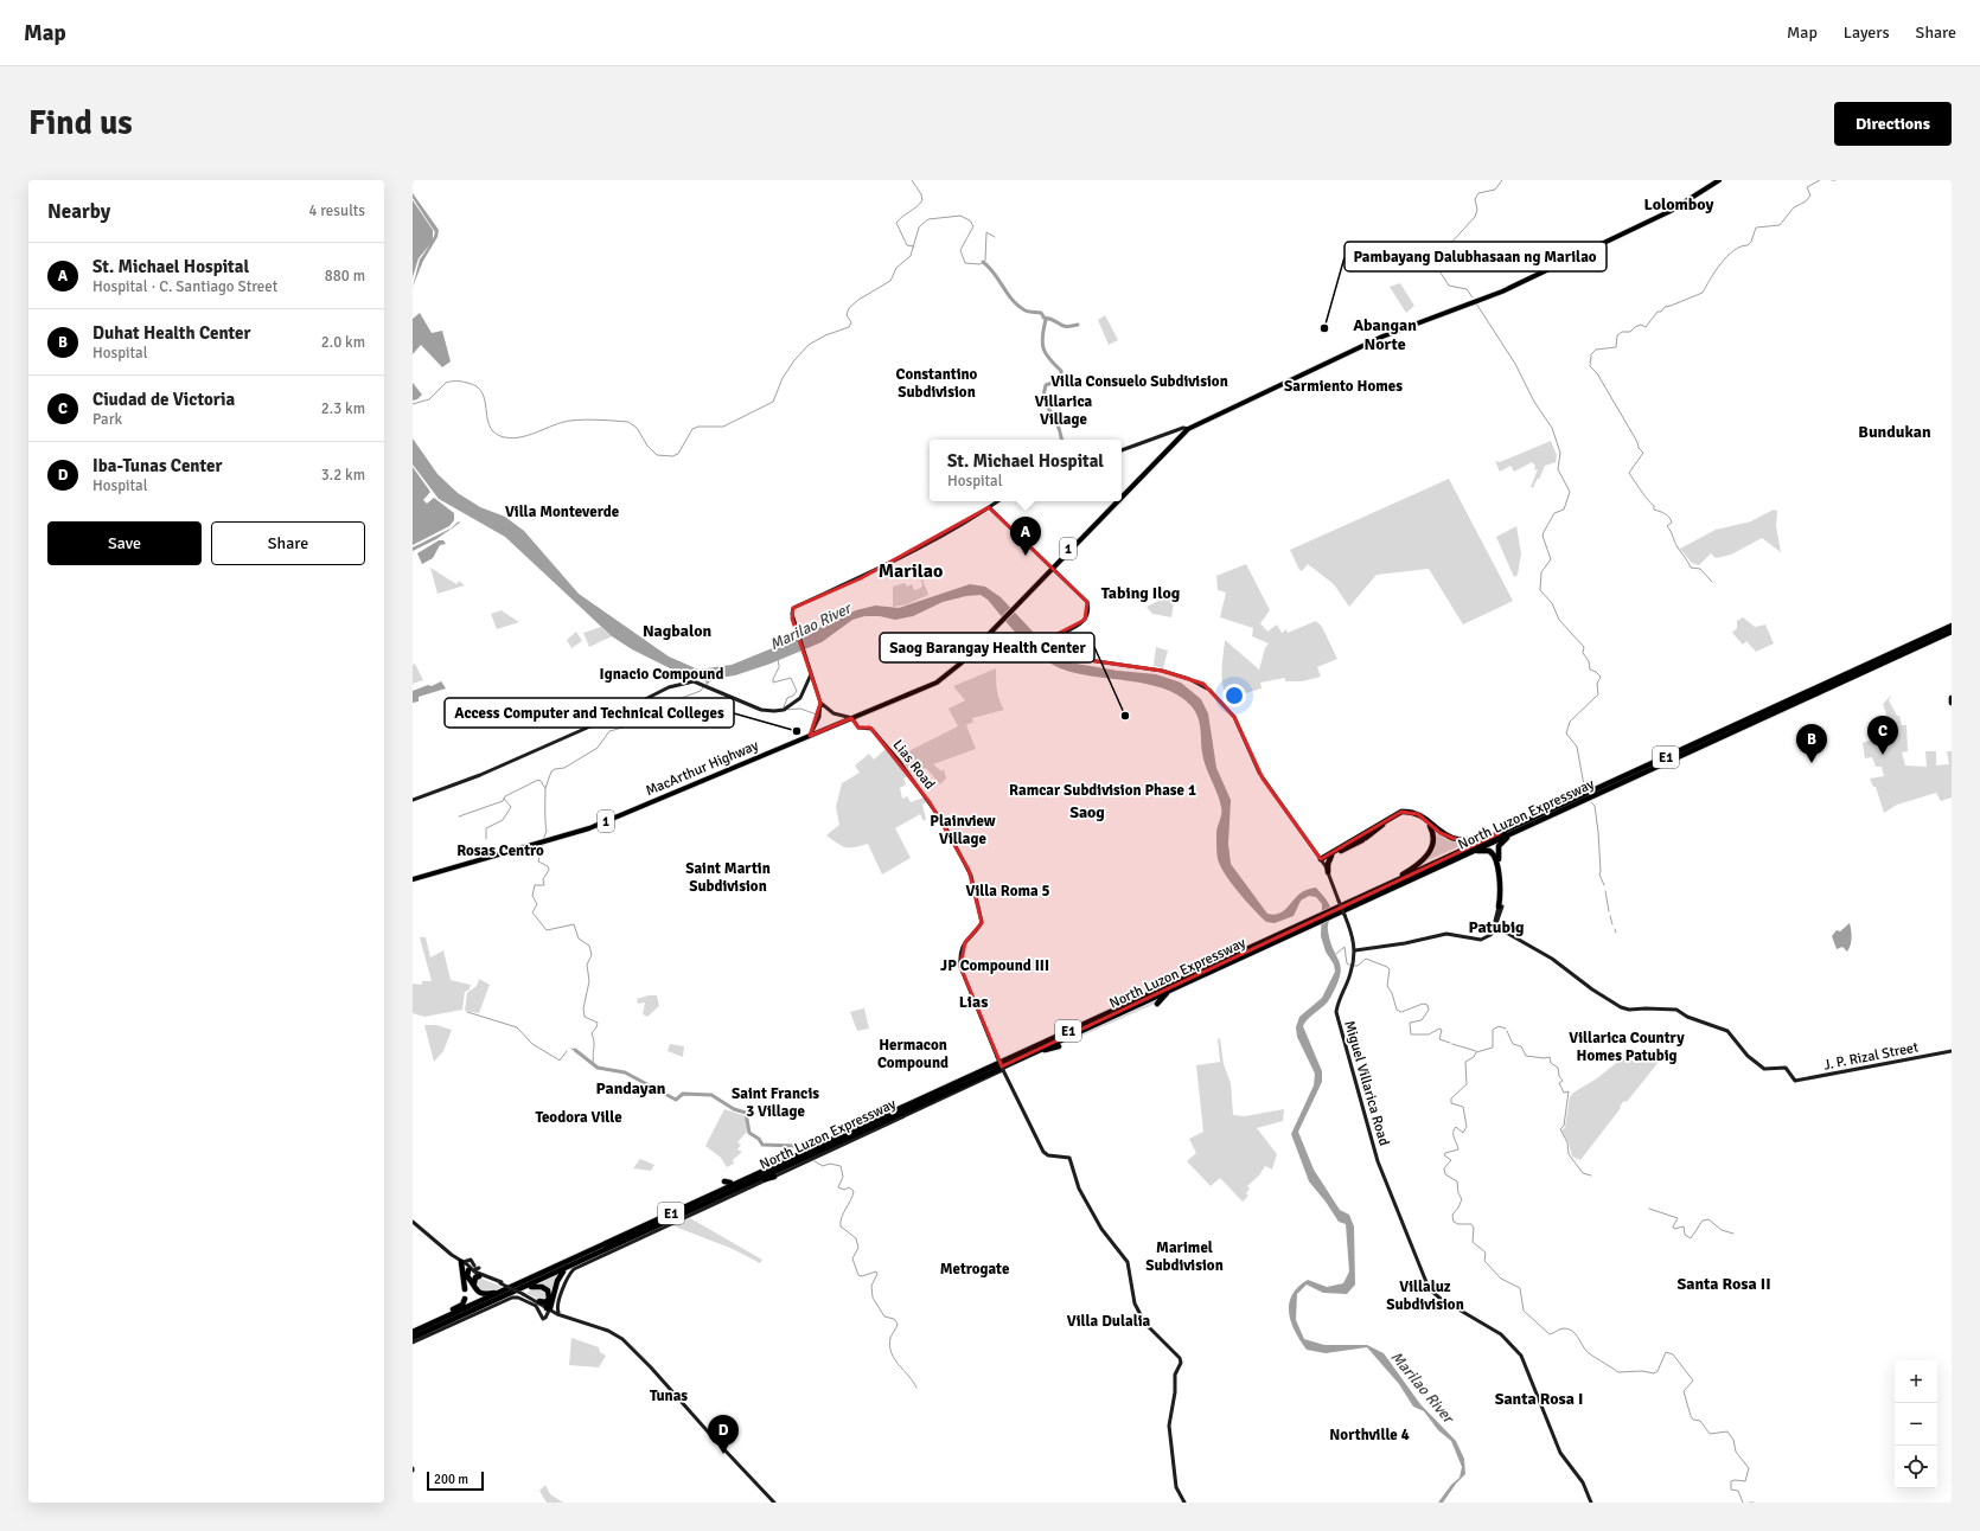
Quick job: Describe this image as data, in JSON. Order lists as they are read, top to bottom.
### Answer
{
  "streets": {
    "highway": [
      "1",
      "E1",
      "MacArthur Highway",
      "North Luzon Expressway"
    ],
    "main road": ["Lias Road", "J. P. Rizal Street", "Miguel Villarica Road"]
  },
  "crossings": [
    ["Lias Road", "MacArthur Highway"],
    ["MacArthur Highway", "Miguel Villarica Road"]
  ],
  "districts": [
    "Lolomboy",
    "Abangan Norte",
    "Constantino Subdivision",
    "Villa Consuelo Subdivision",
    "Sarmiento Homes",
    "Villarica Village",
    "Bundukan",
    "Villa Monteverde",
    "Marilao",
    "Tabing Ilog",
    "Nagbalon",
    "Ignacio Compound",
    "Ramcar Subdivision Phase 1",
    "Saog",
    "Plainview Village",
    "Rosas Centro",
    "Saint Martin Subdivision",
    "Villa Roma 5",
    "Patubig",
    "JP Compound III",
    "Lias",
    "Villarica Country Homes Patubig",
    "Hermacon Compound",
    "Pandayan",
    "Saint Francis 3 Village",
    "Teodora Ville",
    "Marimel Subdivision",
    "Metrogate",
    "Santa Rosa II",
    "Villaluz Subdivision",
    "Villa Dulalia",
    "Tunas",
    "Santa Rosa I",
    "Northville 4"
  ],
  "water": ["Marilao River"],
  "places": ["Pambayang Dalubhasaan ng Marilao", "Saog Barangay Health Center", "Access Computer and Technical Colleges"],
  "scale_bar": "200 m",
  "page": {
    "header": "Map",
    "nav": ["Map", "Layers", "Share"],
    "buttons": [
      "Directions",
      ["Save", "Share"]
    ],
    "title": "Find us",
    "heading": ["Nearby", "4 results"],
    "list": [
      {
        "mark": "A",
        "name": "St. Michael Hospital",
        "note": "Hospital · C. Santiago Street",
        "value": "880 m"
      },
      {
        "mark": "B",
        "name": "Duhat Health Center",
        "note": "Hospital",
        "value": "2.0 km"
      },
      {
        "mark": "C",
        "name": "Ciudad de Victoria",
        "note": "Park",
        "value": "2.3 km"
      },
      {
        "mark": "D",
        "name": "Iba-Tunas Center",
        "note": "Hospital",
        "value": "3.2 km"
      }
    ],
    "popup": ["St. Michael Hospital", "Hospital"],
    "pins": [
      "A",
      "C",
      "B",
      "D"
    ],
    "map_buttons": ["+", "−"],
    "scale": "200 m"
  }
}
